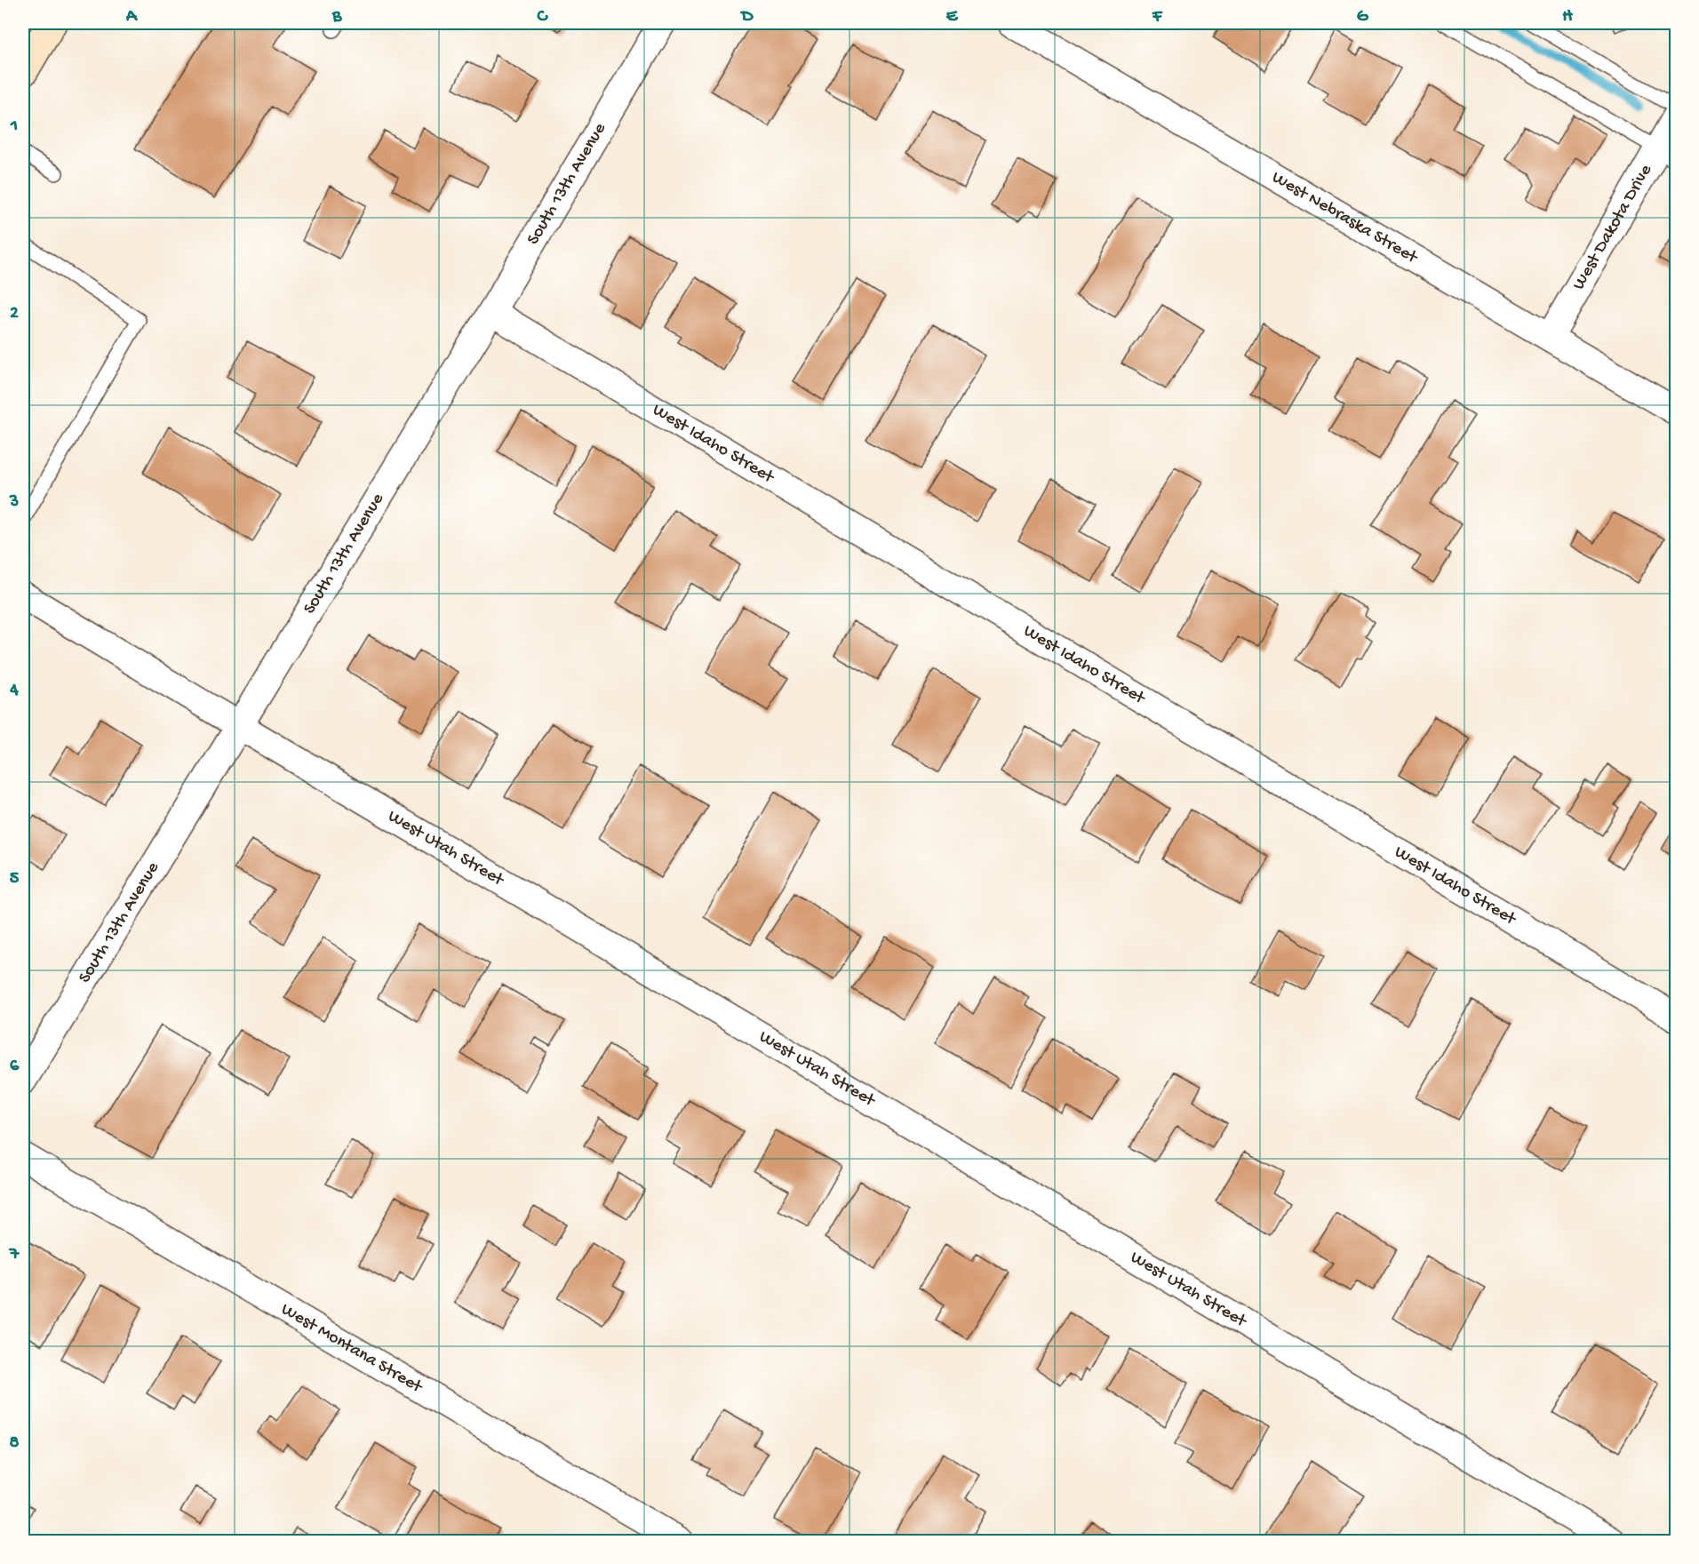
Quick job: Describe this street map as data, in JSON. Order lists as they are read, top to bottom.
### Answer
{
  "streets": {
    "street": [
      "South 13th Avenue",
      "West Nebraska Street",
      "West Dakota Drive",
      "West Idaho Street",
      "West Utah Street",
      "West Montana Street"
    ]
  },
  "crossings": [
    ["South 13th Avenue", "West Idaho Street"],
    ["South 13th Avenue", "West Utah Street"],
    ["West Nebraska Street", "West Dakota Drive"]
  ],
  "grid": {
    "columns": [
      "A",
      "B",
      "C",
      "D",
      "E",
      "F",
      "G",
      "H"
    ],
    "rows": [
      "1",
      "2",
      "3",
      "4",
      "5",
      "6",
      "7",
      "8"
    ]
  }
}
